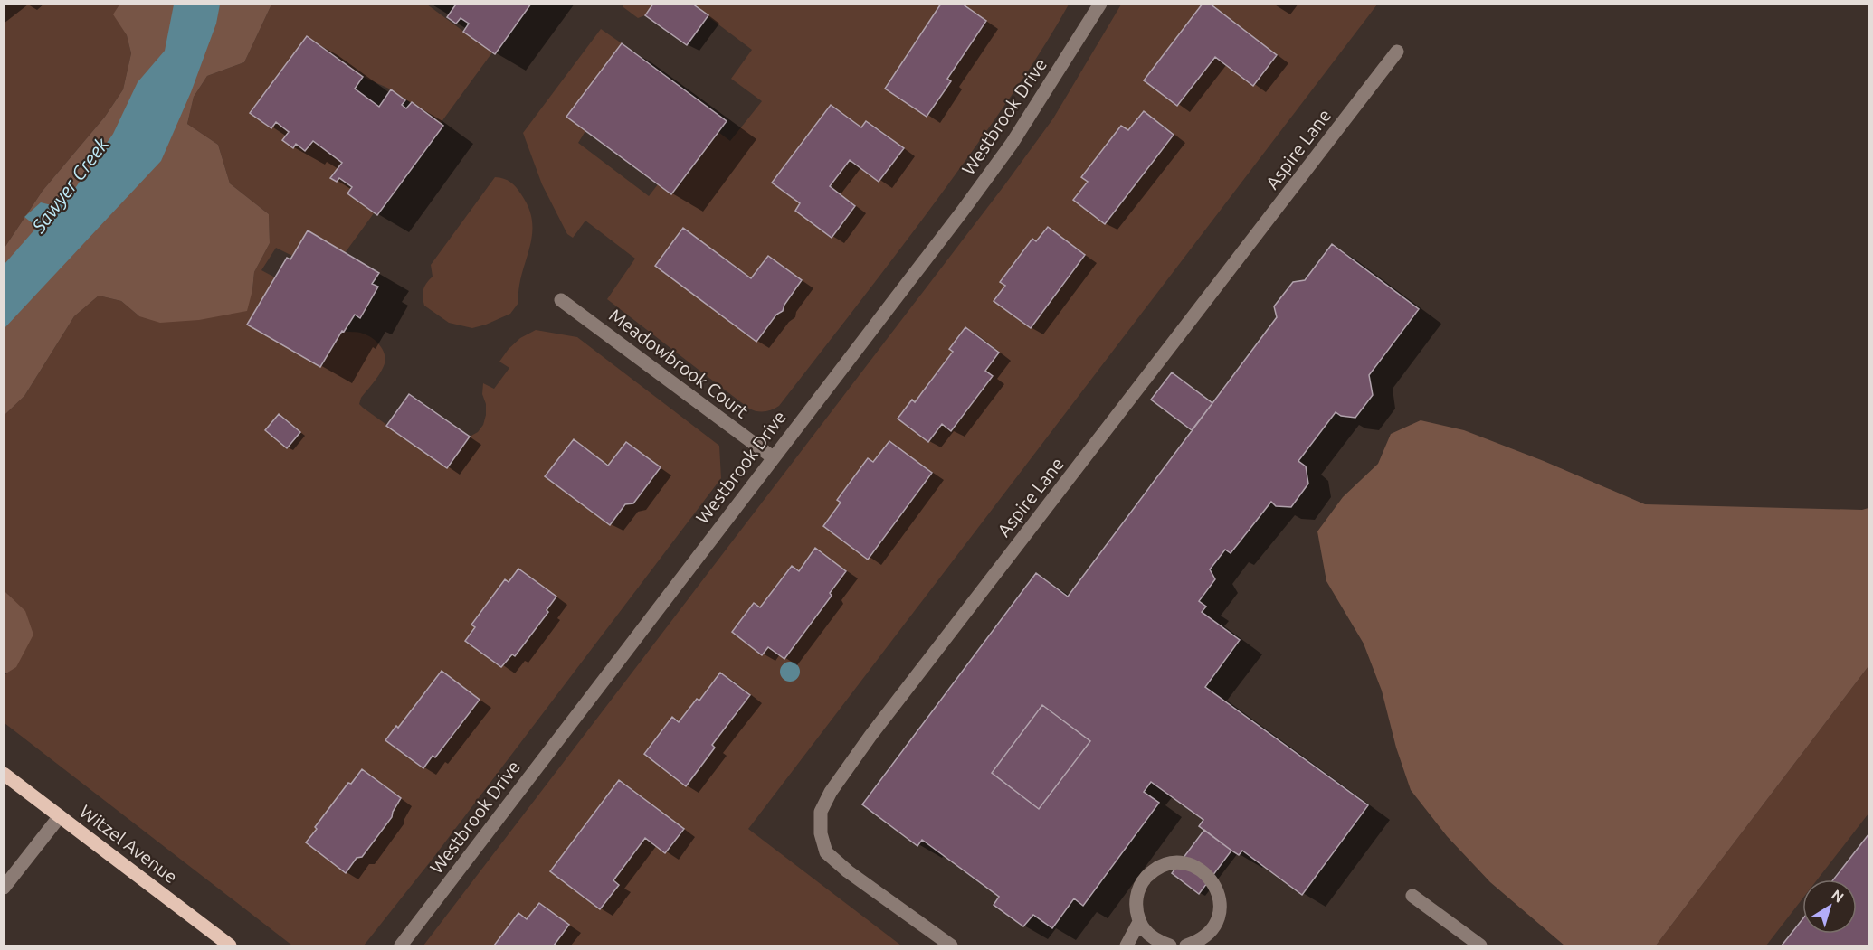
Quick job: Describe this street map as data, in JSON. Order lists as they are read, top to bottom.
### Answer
{
  "streets": {
    "main road": ["Witzel Avenue"],
    "street": ["Westbrook Drive", "Aspire Lane", "Meadowbrook Court"]
  },
  "crossings": [
    ["Westbrook Drive", "Meadowbrook Court"]
  ],
  "water": ["Sawyer Creek"],
  "north": "top right"
}
